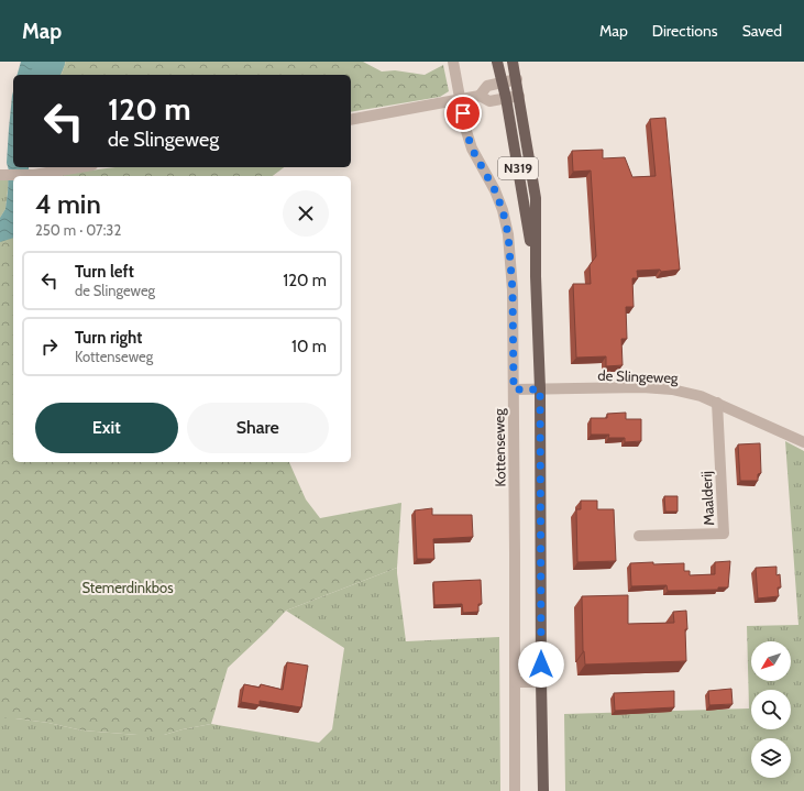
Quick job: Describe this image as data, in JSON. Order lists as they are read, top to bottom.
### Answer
{
  "streets": {
    "main road": ["N319"],
    "street": ["de Slingeweg", "Kottenseweg", "Maalderij"]
  },
  "crossings": [
    ["N319", "de Slingeweg"],
    ["de Slingeweg", "Kottenseweg"],
    ["de Slingeweg", "Maalderij"]
  ],
  "parks": ["Stemerdinkbos"],
  "north": "bottom left",
  "page": {
    "header": "Map",
    "nav": ["Map", "Directions", "Saved"],
    "turn": ["120 m", "de Slingeweg"],
    "heading": ["4 min", "250 m · 07:32"],
    "list": [
      {
        "name": "Turn left",
        "note": "de Slingeweg",
        "value": "120 m"
      },
      {
        "name": "Turn right",
        "note": "Kottenseweg",
        "value": "10 m"
      }
    ],
    "buttons": ["Exit", "Share"]
  }
}
